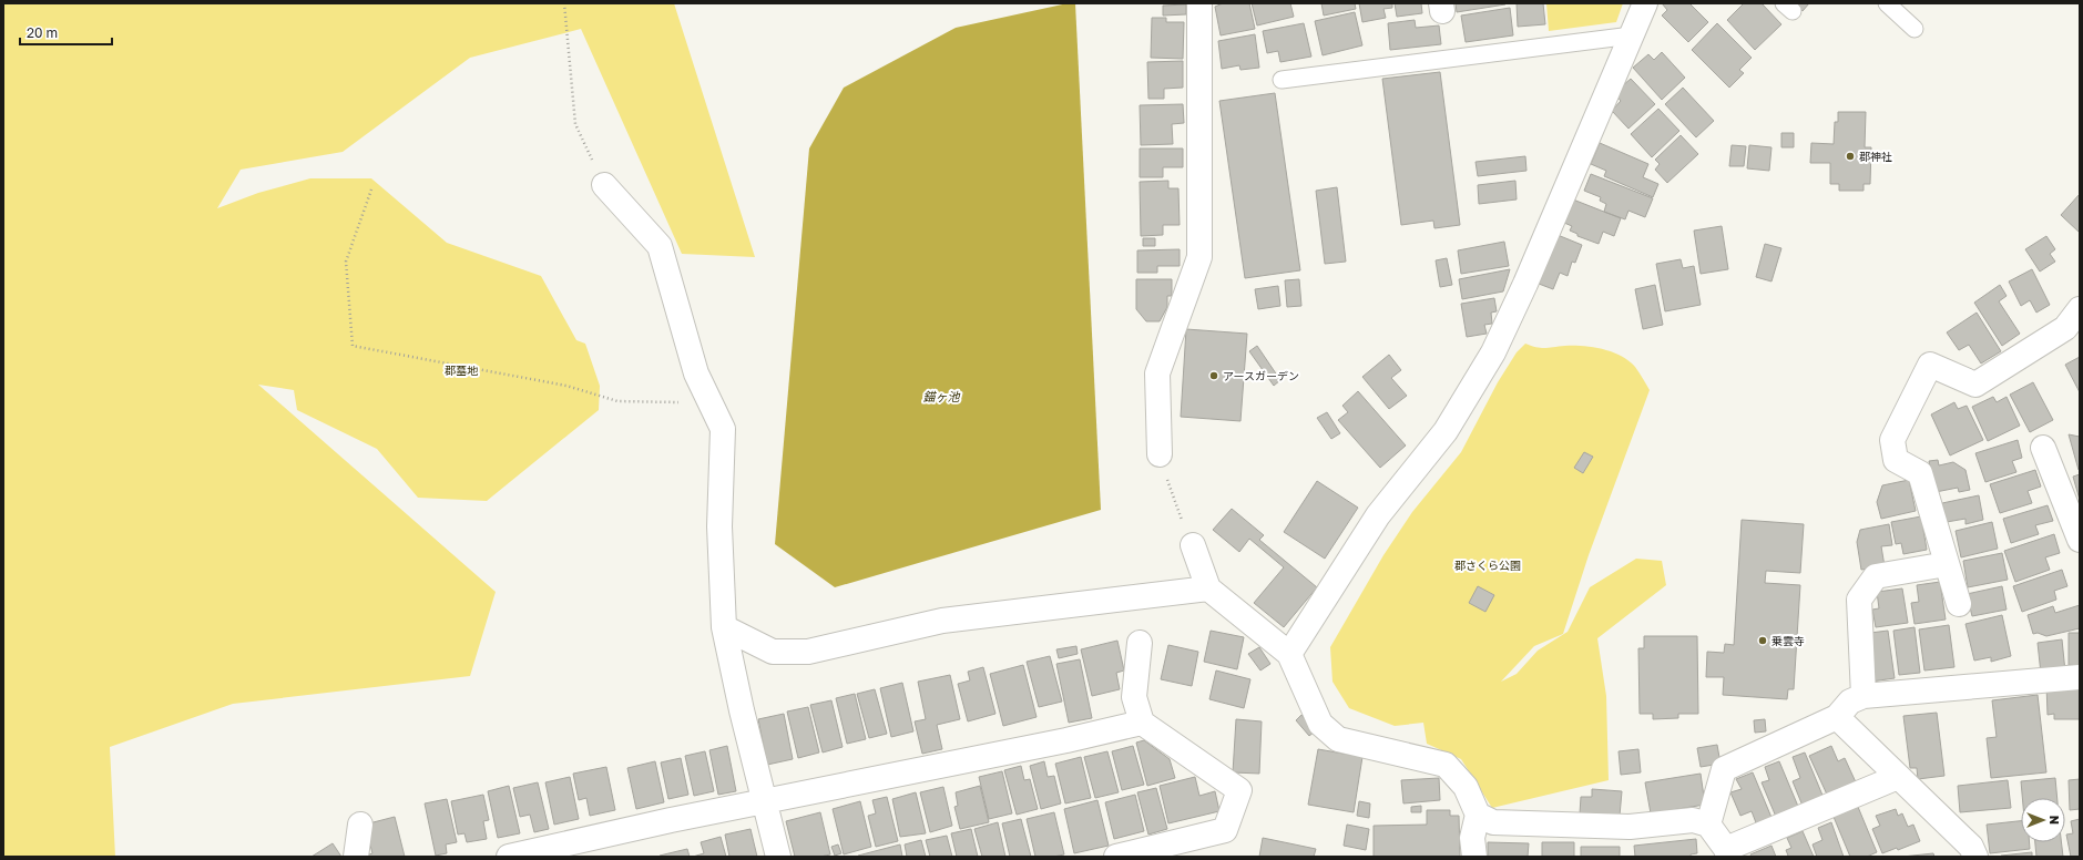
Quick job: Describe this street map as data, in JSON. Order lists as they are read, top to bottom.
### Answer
{
  "water": ["錨ヶ池"],
  "parks": ["郡墓地", "郡さくら公園"],
  "places": ["郡神社", "アースガーデン", "乗雲寺"],
  "scale_bar": "20 m",
  "north": "right"
}
